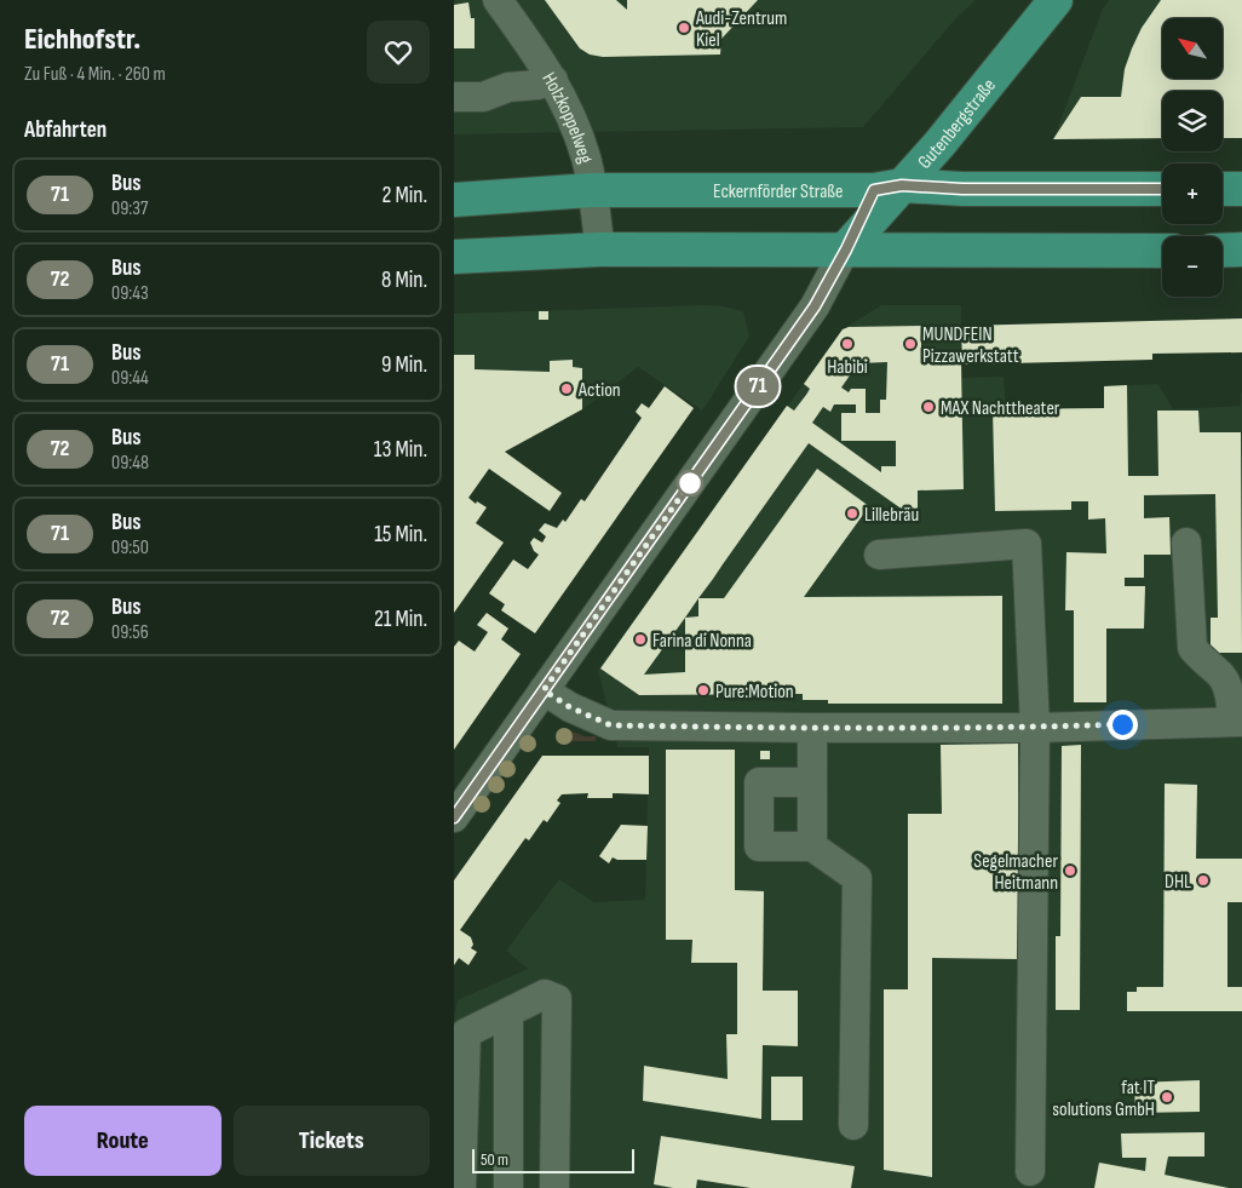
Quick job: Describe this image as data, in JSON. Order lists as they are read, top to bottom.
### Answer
{
  "streets": {
    "main road": ["Gutenbergstraße", "Eckernförder Straße"],
    "street": ["Holzkoppelweg"]
  },
  "crossings": [
    ["Holzkoppelweg", "Eckernförder Straße"],
    ["Gutenbergstraße", "Eckernförder Straße"]
  ],
  "places": [
    "Audi-Zentrum Kiel",
    "Habibi",
    "MUNDFEIN Pizzawerkstatt",
    "Action",
    "MAX Nachttheater",
    "Lillebräu",
    "Farina di Nonna",
    "Pure:Motion",
    "Segelmacher Heitmann",
    "DHL",
    "fat IT solutions GmbH"
  ],
  "lines": ["bus line 71"],
  "scale_bar": "50 m",
  "north": "top left",
  "page": {
    "heading": [
      ["Eichhofstr.", "Zu Fuß · 4 Min. · 260 m"],
      "Abfahrten"
    ],
    "on_map": "71",
    "map_buttons": ["+", "−"],
    "list": [
      {
        "mark": "71",
        "name": "Bus",
        "note": "09:37",
        "value": "2 Min."
      },
      {
        "mark": "72",
        "name": "Bus",
        "note": "09:43",
        "value": "8 Min."
      },
      {
        "mark": "71",
        "name": "Bus",
        "note": "09:44",
        "value": "9 Min."
      },
      {
        "mark": "72",
        "name": "Bus",
        "note": "09:48",
        "value": "13 Min."
      },
      {
        "mark": "71",
        "name": "Bus",
        "note": "09:50",
        "value": "15 Min."
      },
      {
        "mark": "72",
        "name": "Bus",
        "note": "09:56",
        "value": "21 Min."
      }
    ],
    "buttons": ["Route", "Tickets"],
    "scale": "50 m"
  }
}
